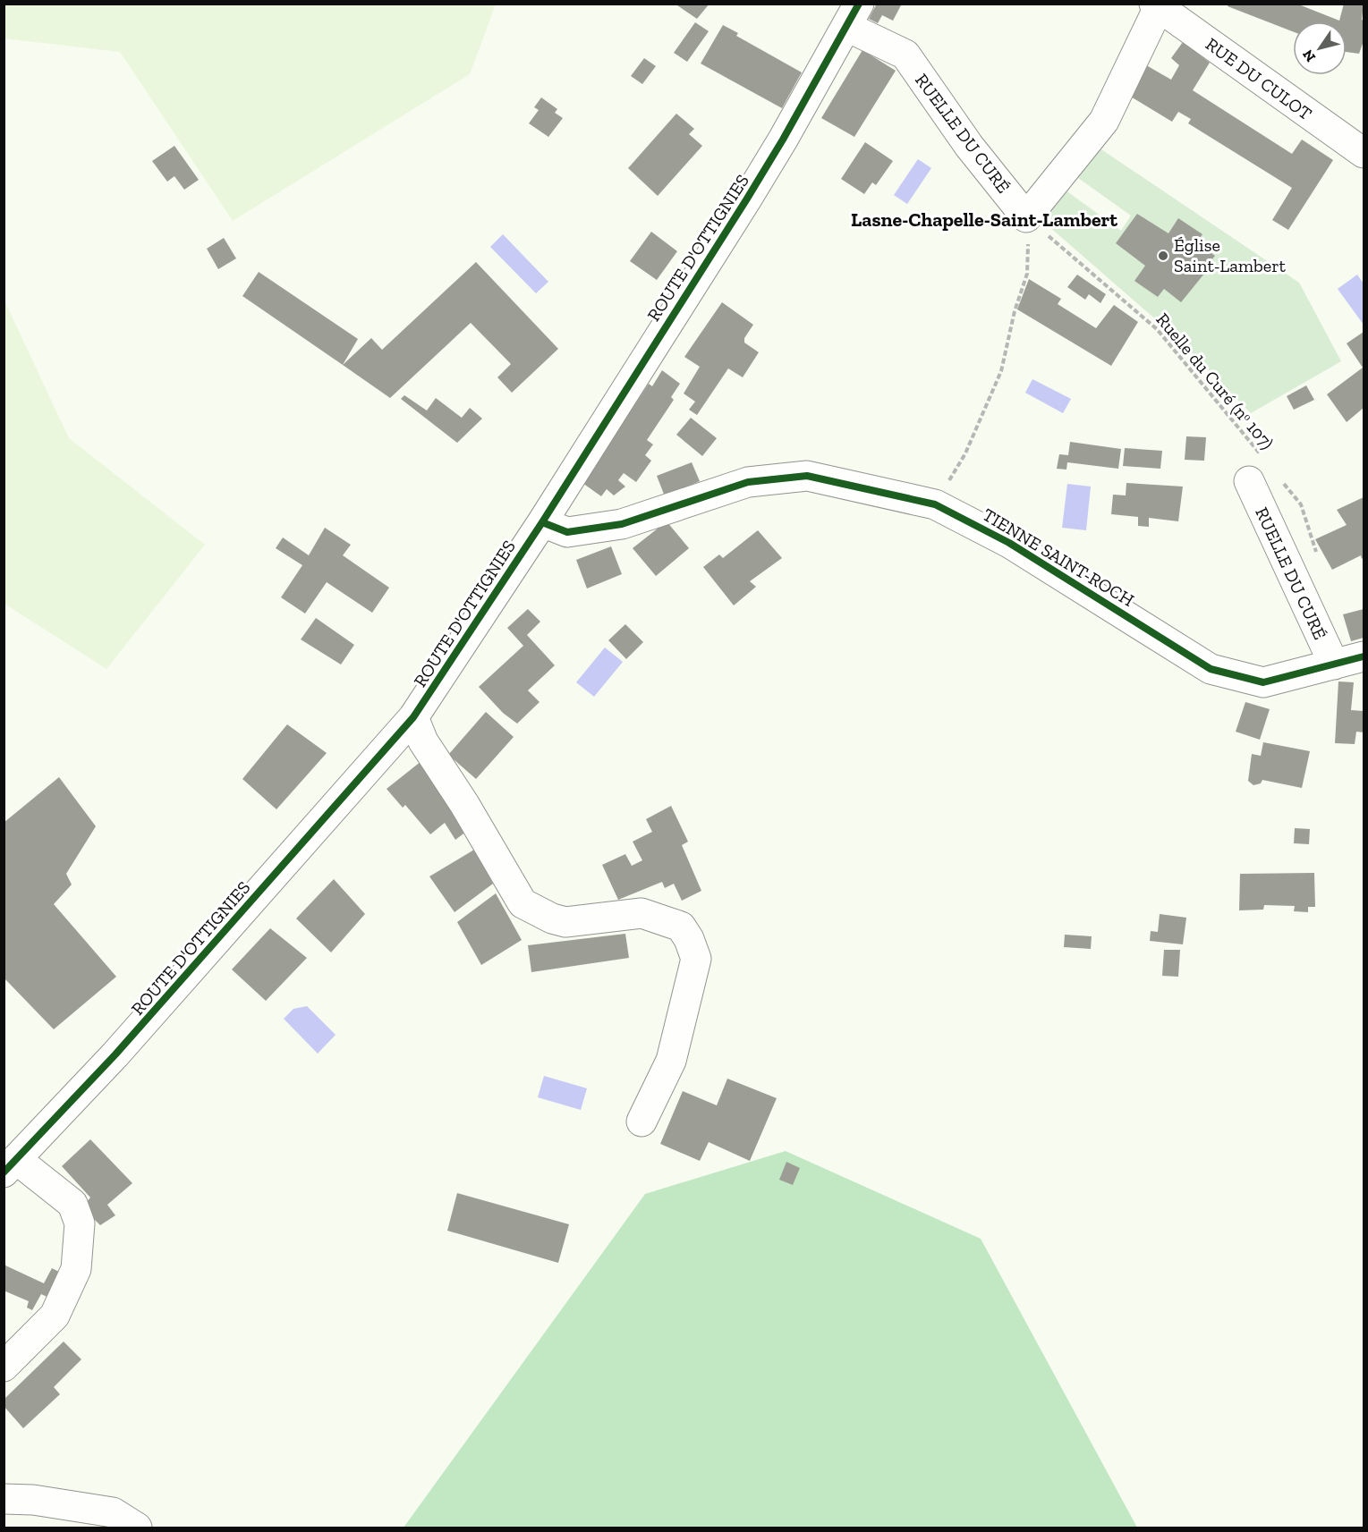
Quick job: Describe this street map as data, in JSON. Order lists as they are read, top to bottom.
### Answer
{
  "streets": {
    "street": [
      "RUE DU CULOT",
      "RUELLE DU CURÉ",
      "ROUTE D'OTTIGNIES",
      "TIENNE SAINT-ROCH"
    ],
    "path": ["Ruelle du Curé (nᵒ 107)"]
  },
  "crossings": [
    ["RUELLE DU CURÉ", "ROUTE D'OTTIGNIES"],
    ["RUELLE DU CURÉ", "Ruelle du Curé (nᵒ 107)"],
    ["RUELLE DU CURÉ", "TIENNE SAINT-ROCH"],
    ["ROUTE D'OTTIGNIES", "TIENNE SAINT-ROCH"]
  ],
  "districts": ["Lasne-Chapelle-Saint-Lambert"],
  "places": ["Église Saint-Lambert"],
  "north": "bottom left"
}
